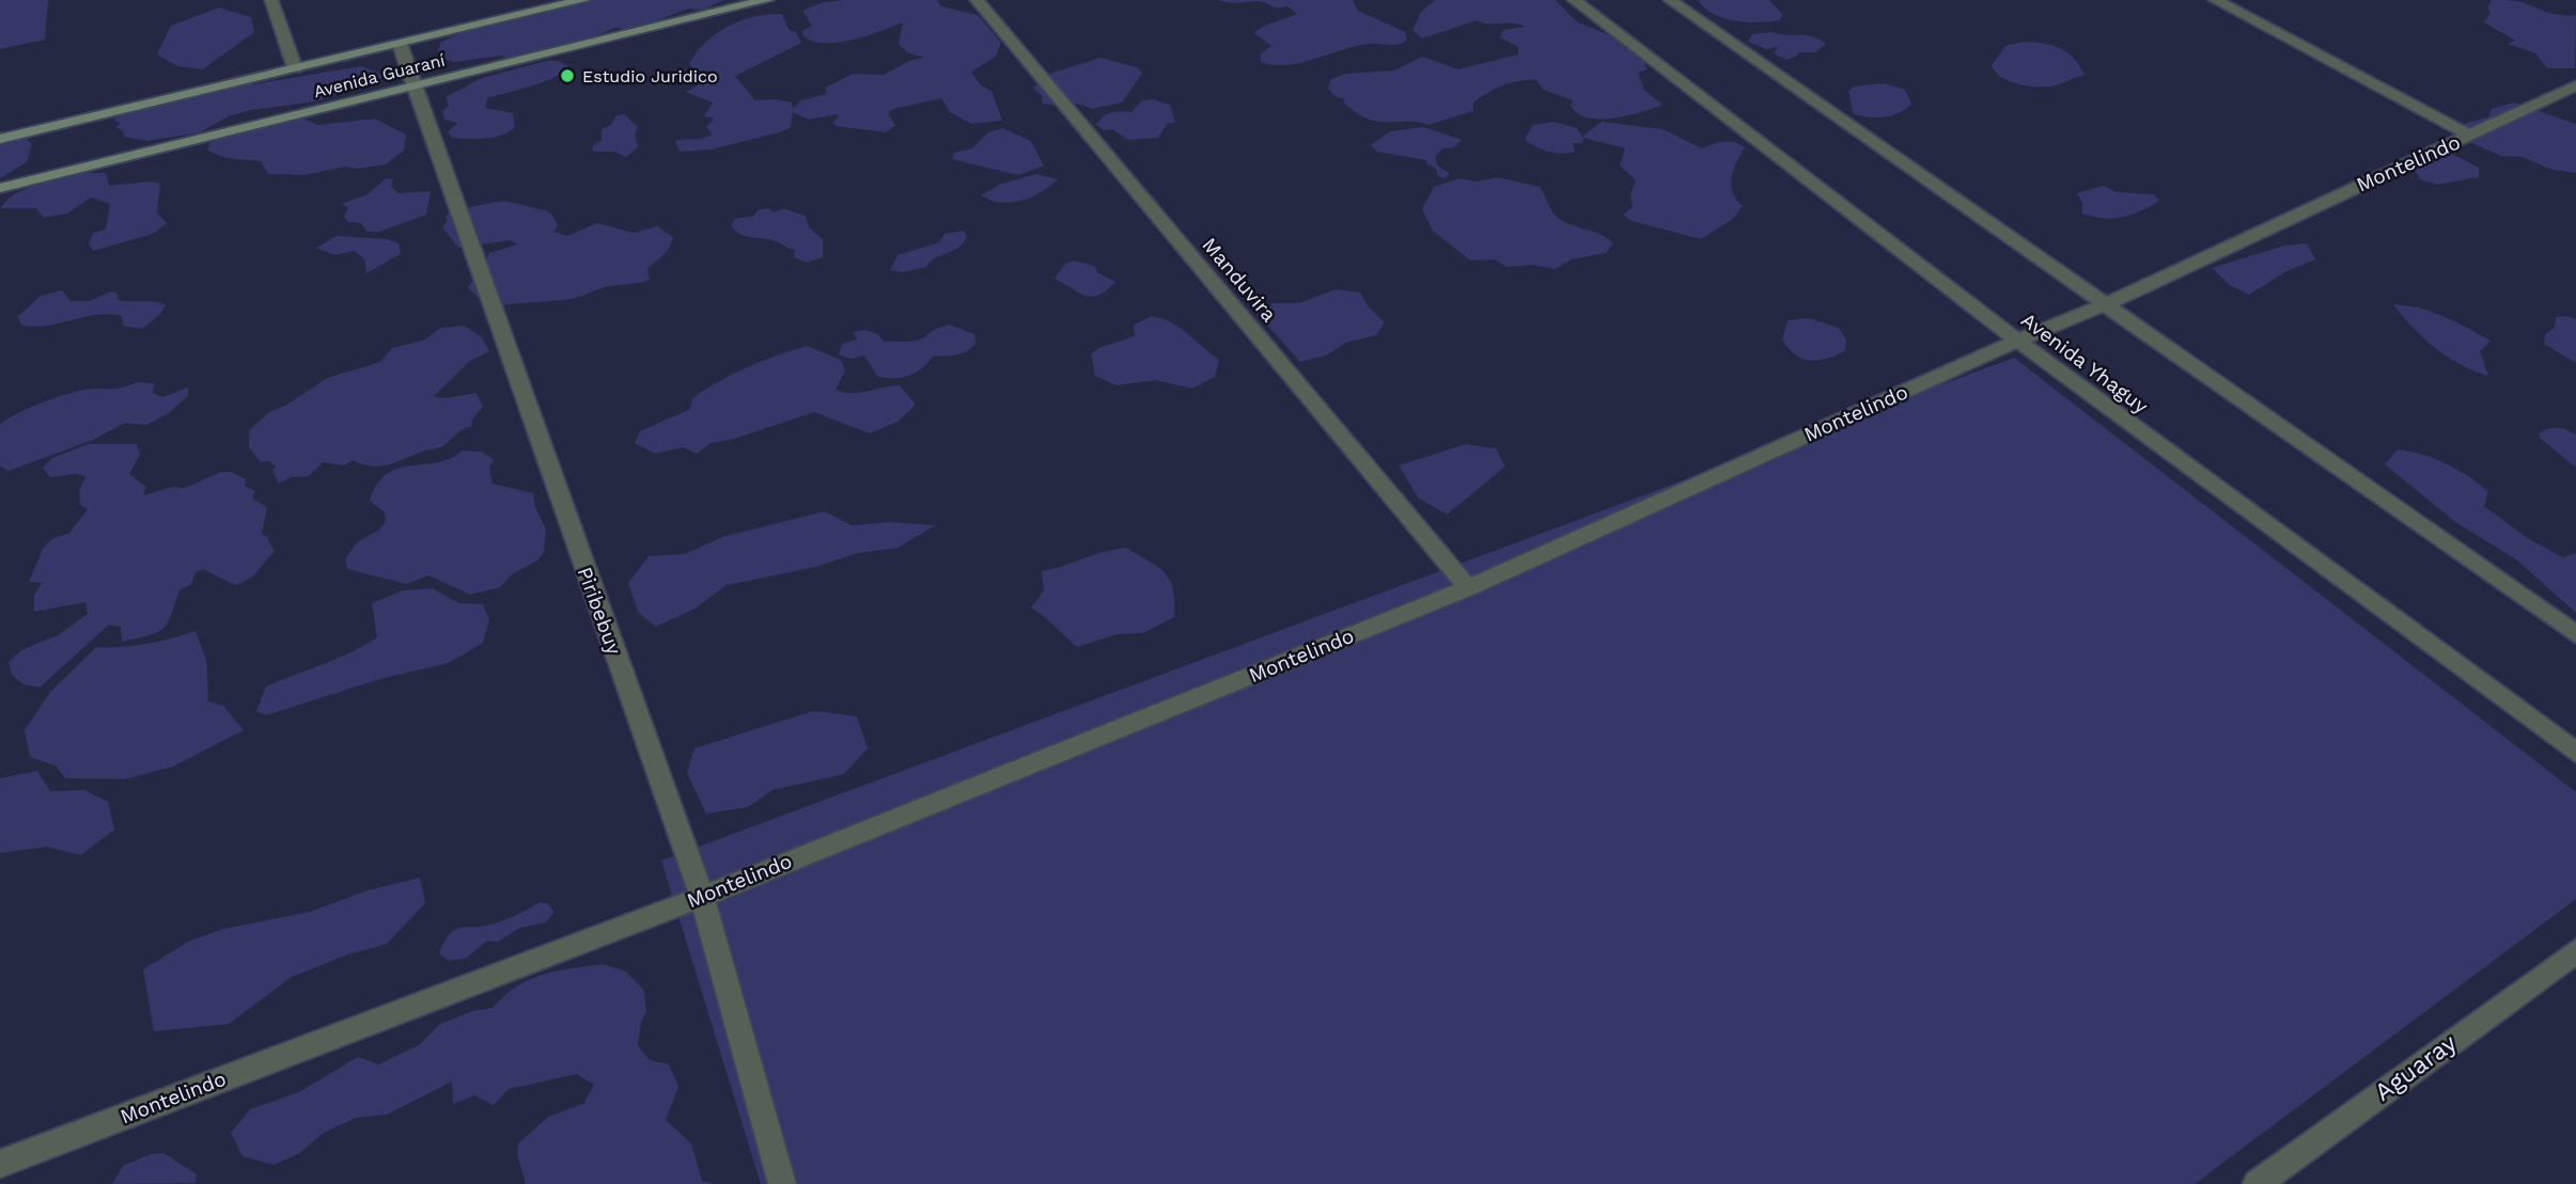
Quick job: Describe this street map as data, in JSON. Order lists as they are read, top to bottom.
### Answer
{
  "streets": {
    "main road": ["Avenida Guaraní"],
    "street": [
      "Montelindo",
      "Manduvira",
      "Avenida Yhaguy",
      "Piribebuy",
      "Aguaray"
    ]
  },
  "crossings": [
    ["Avenida Guaraní", "Piribebuy"],
    ["Montelindo", "Manduvira"],
    ["Montelindo", "Avenida Yhaguy"],
    ["Montelindo", "Piribebuy"]
  ],
  "places": ["Estudio Juridico"]
}
